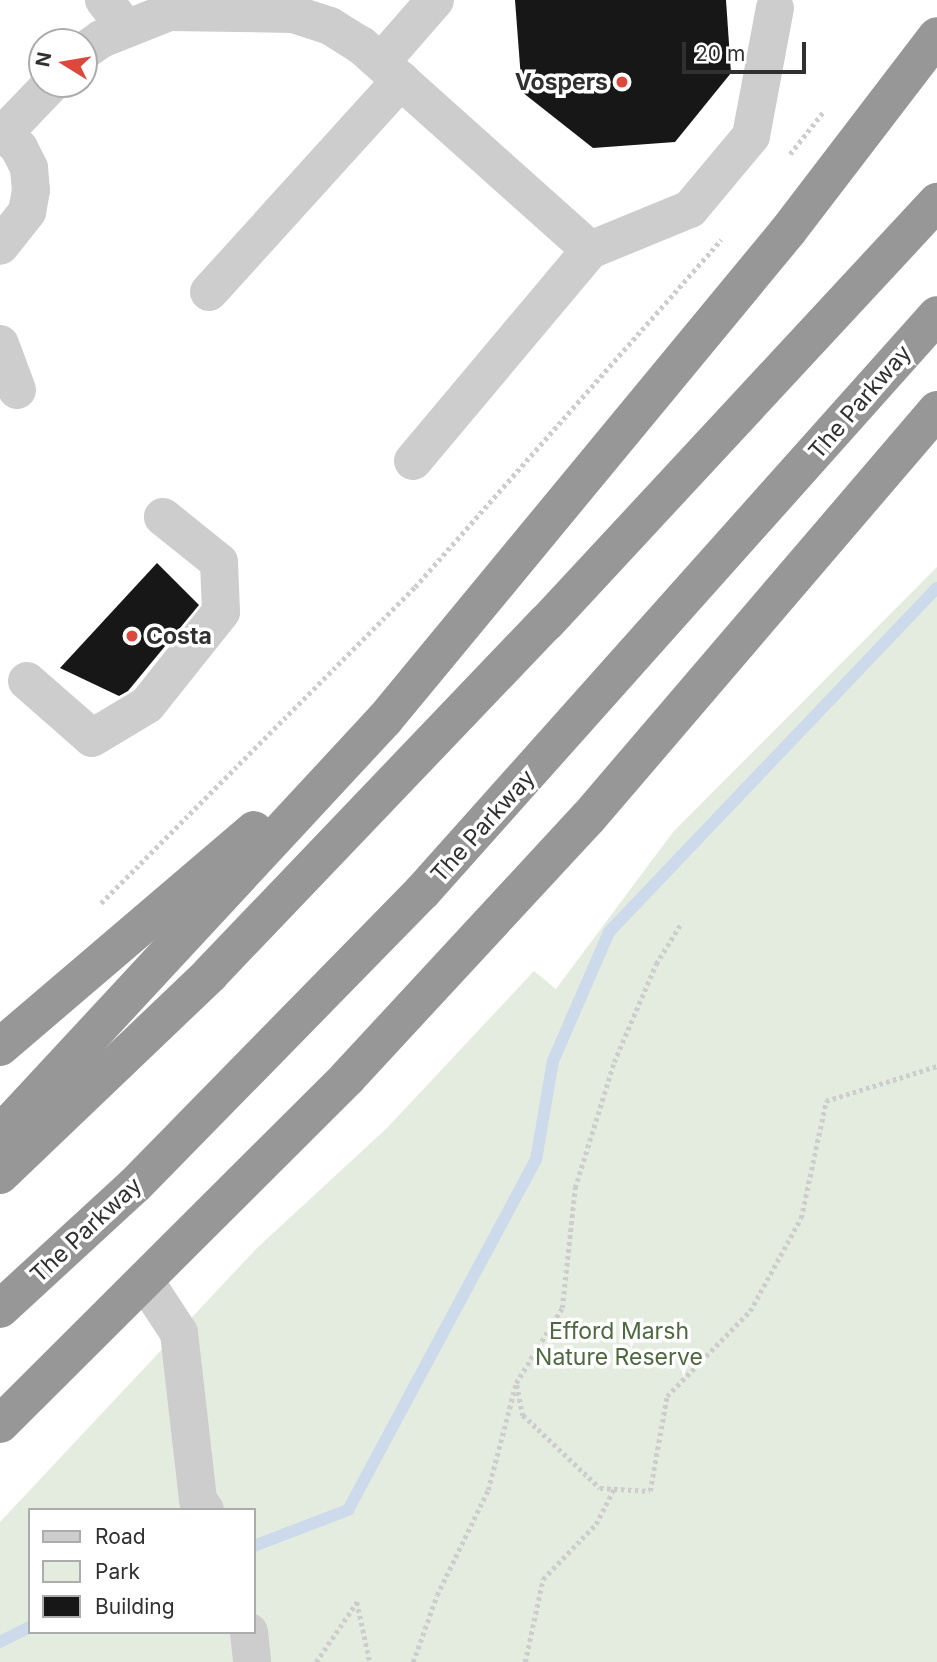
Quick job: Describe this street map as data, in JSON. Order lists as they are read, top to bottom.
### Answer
{
  "streets": {
    "highway": ["The Parkway"]
  },
  "parks": ["Efford Marsh Nature Reserve"],
  "places": ["Vospers", "Costa"],
  "legend": ["Road", "Park", "Building"],
  "scale_bar": "20 m",
  "north": "left"
}
